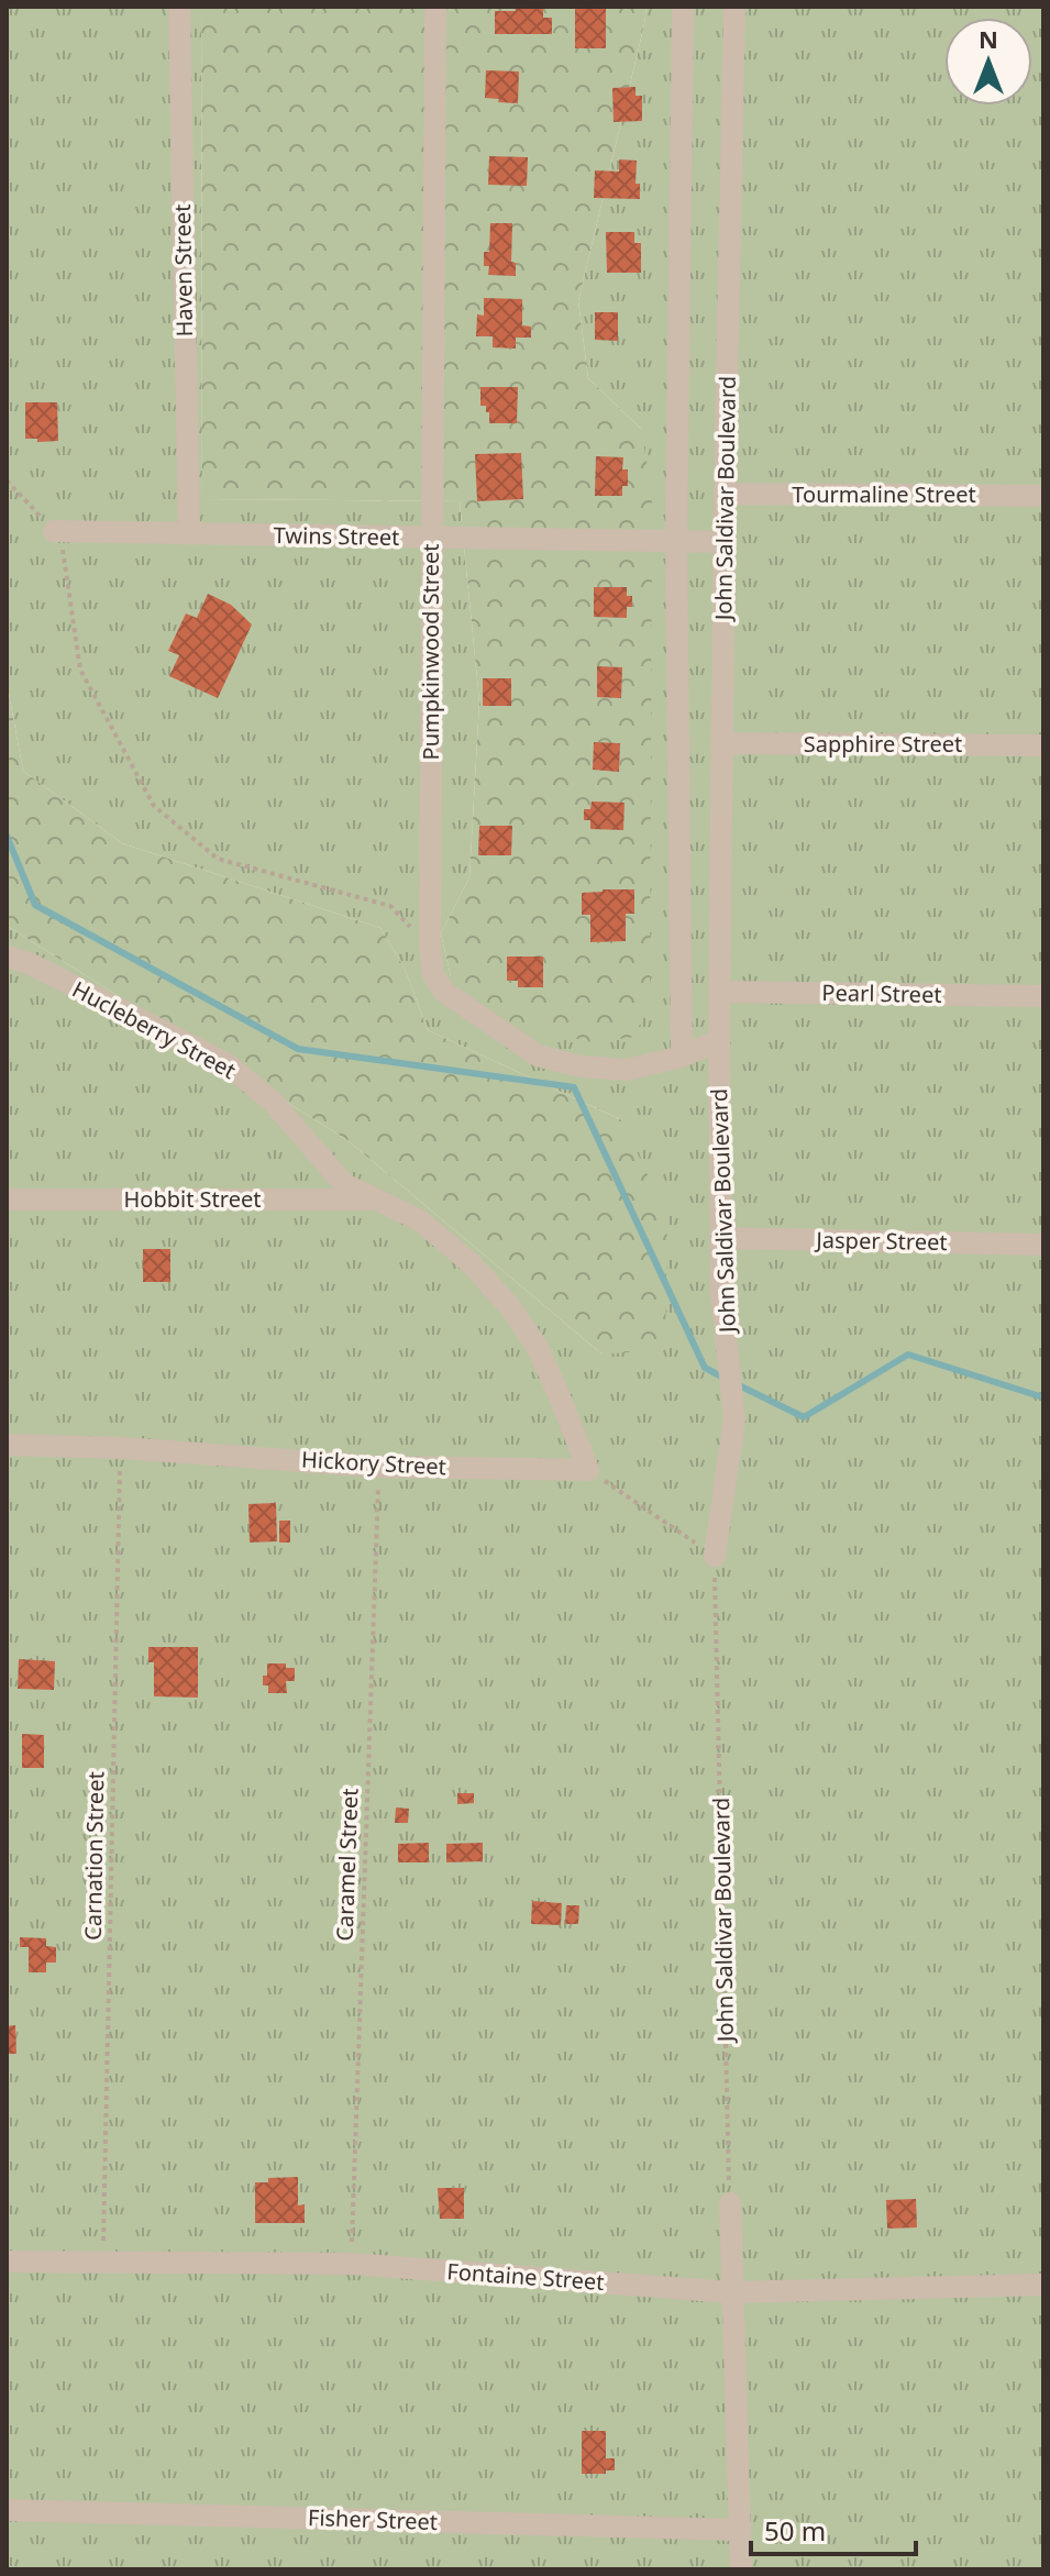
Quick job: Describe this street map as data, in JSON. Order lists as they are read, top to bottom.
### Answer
{
  "streets": {
    "street": [
      "Haven Street",
      "Tourmaline Street",
      "John Saldivar Boulevard",
      "Twins Street",
      "Pumpkinwood Street",
      "Sapphire Street",
      "Pearl Street",
      "Hucleberry Street",
      "Hobbit Street",
      "Jasper Street",
      "Hickory Street",
      "Fontaine Street",
      "Fisher Street"
    ],
    "path": ["Carnation Street", "Caramel Street"]
  },
  "crossings": [
    ["Haven Street", "Twins Street"],
    ["Tourmaline Street", "John Saldivar Boulevard"],
    ["John Saldivar Boulevard", "Twins Street"],
    ["John Saldivar Boulevard", "Pumpkinwood Street"],
    ["John Saldivar Boulevard", "Sapphire Street"],
    ["John Saldivar Boulevard", "Pearl Street"],
    ["John Saldivar Boulevard", "Jasper Street"],
    ["Twins Street", "Pumpkinwood Street"],
    ["Hucleberry Street", "Hobbit Street"],
    ["Hucleberry Street", "Hickory Street"],
    ["Hickory Street", "Carnation Street"],
    ["Hickory Street", "Caramel Street"],
    ["Carnation Street", "Fontaine Street"],
    ["Caramel Street", "Fontaine Street"]
  ],
  "scale_bar": "50 m",
  "north": "top"
}
